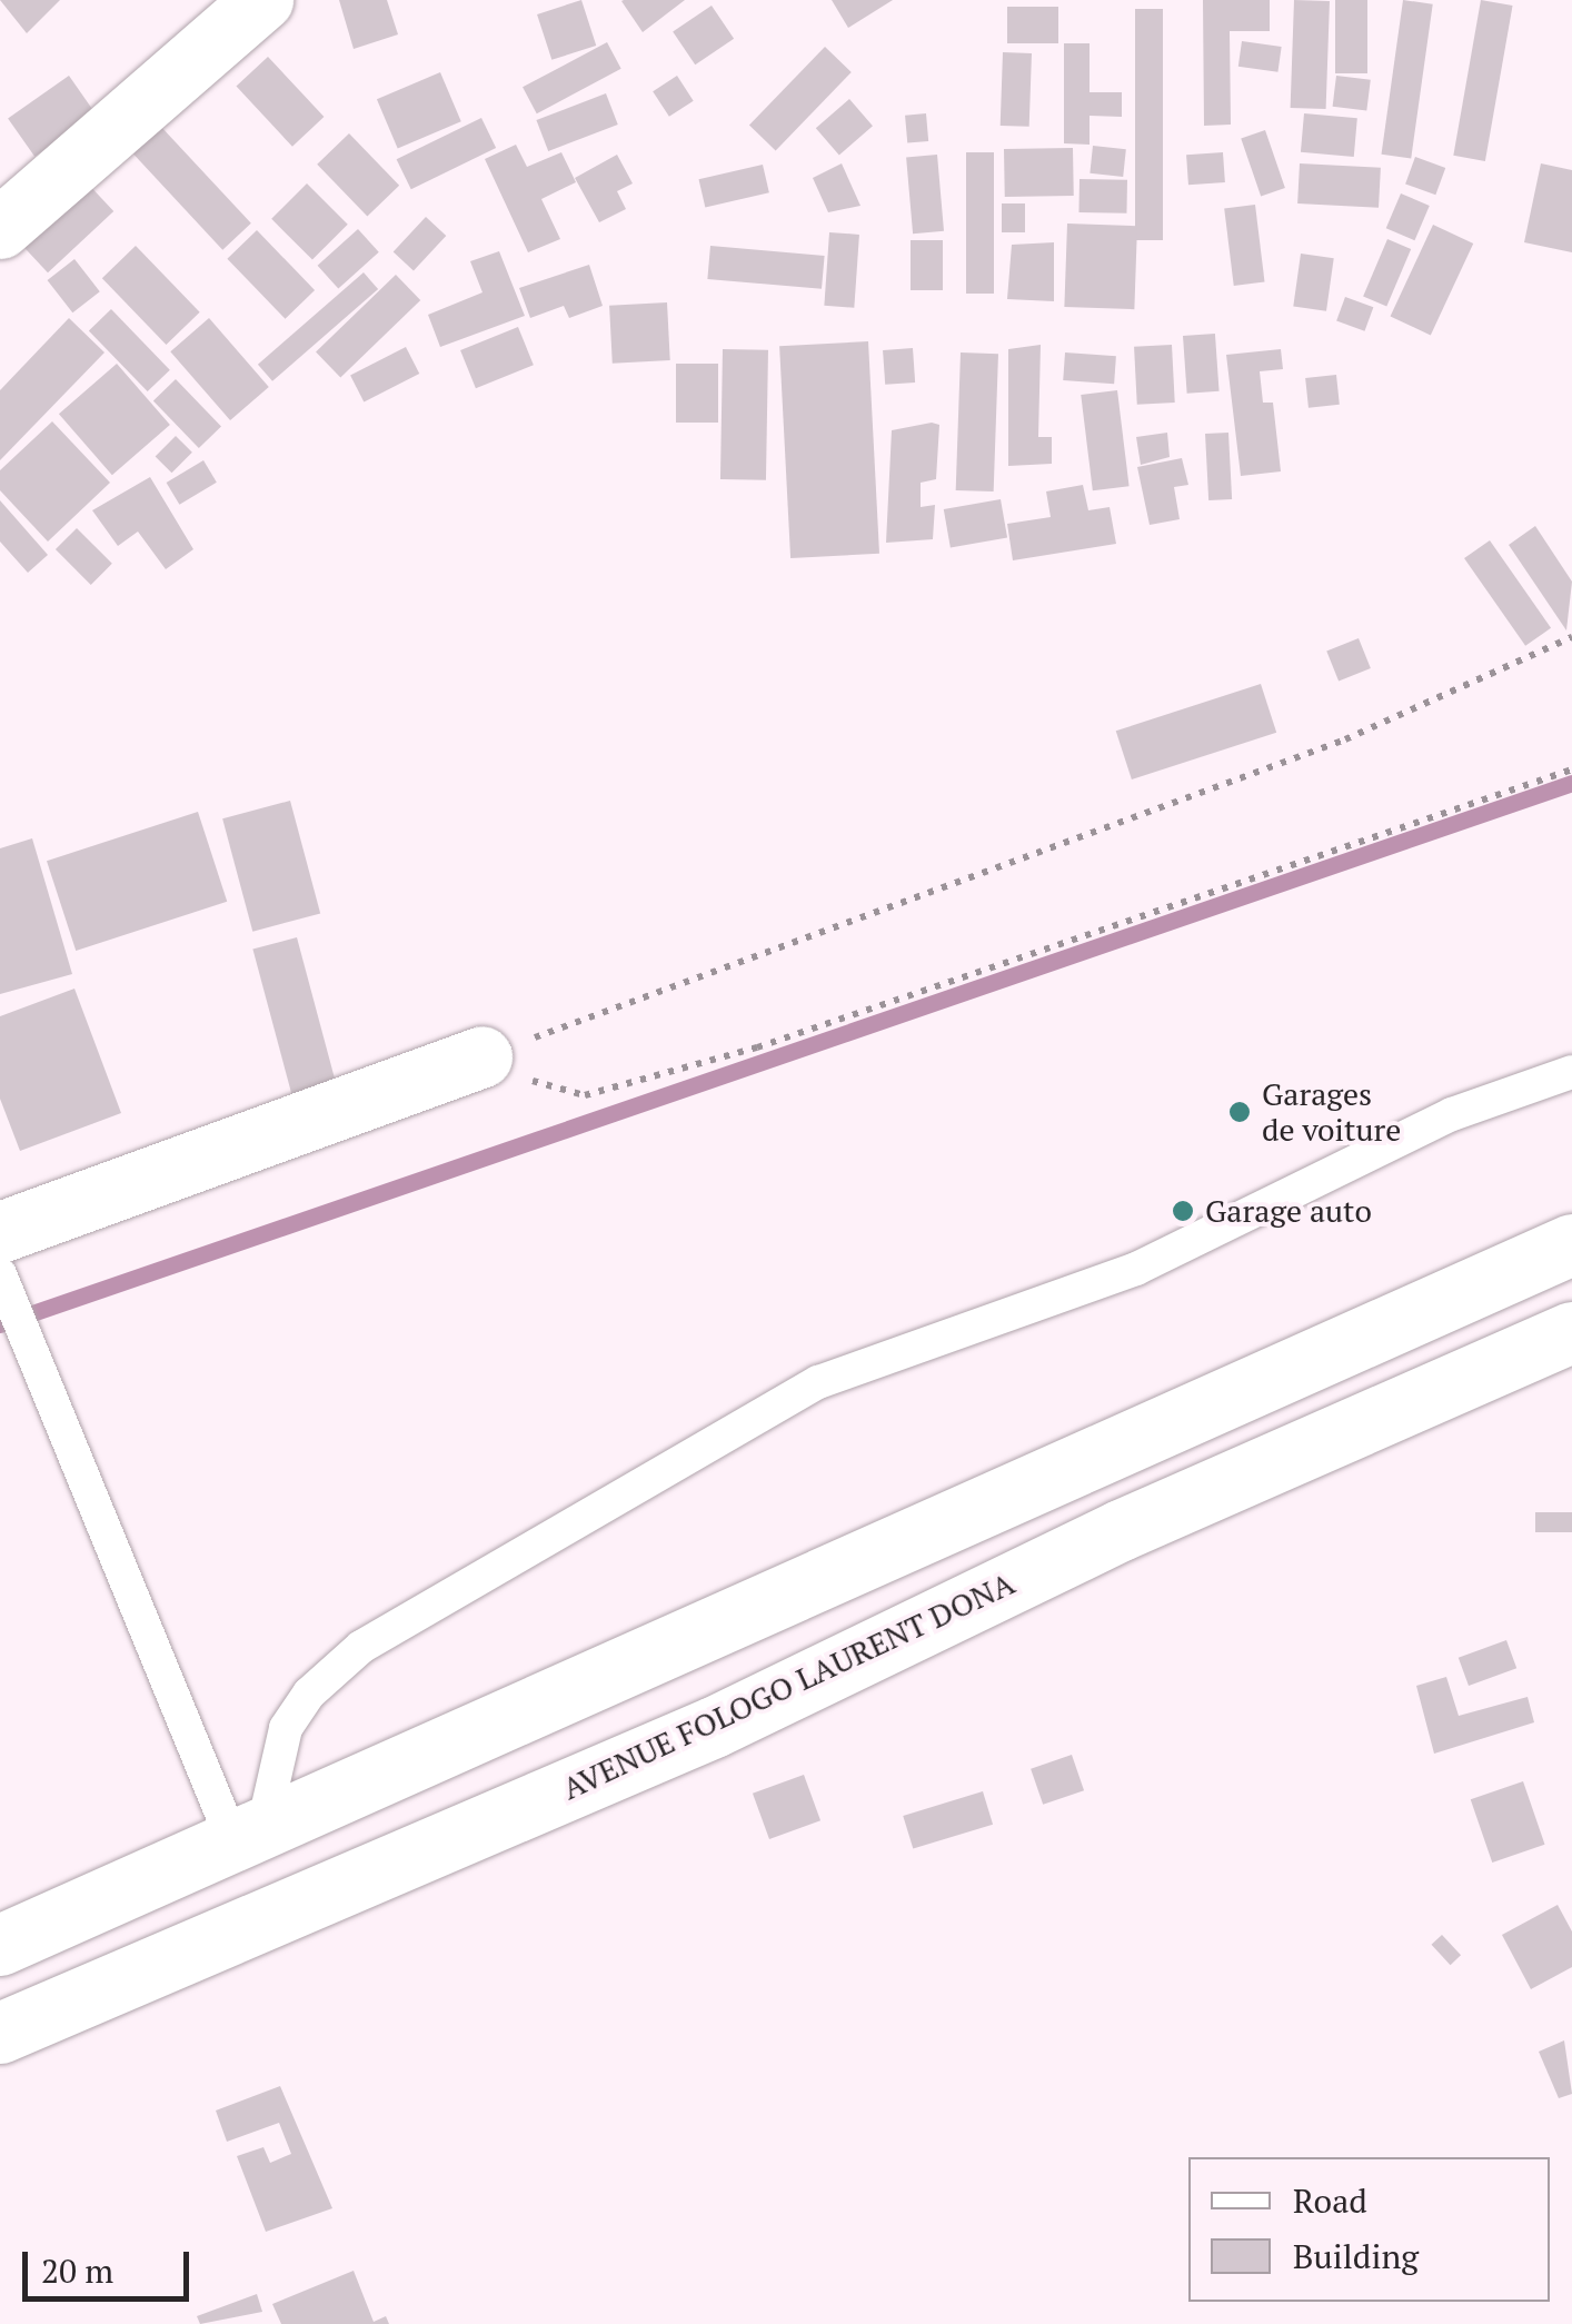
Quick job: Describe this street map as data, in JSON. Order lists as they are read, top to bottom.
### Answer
{
  "streets": {
    "main road": ["AVENUE FOLOGO LAURENT DONA"]
  },
  "places": ["Garages de voiture", "Garage auto"],
  "legend": ["Road", "Building"],
  "scale_bar": "20 m"
}
